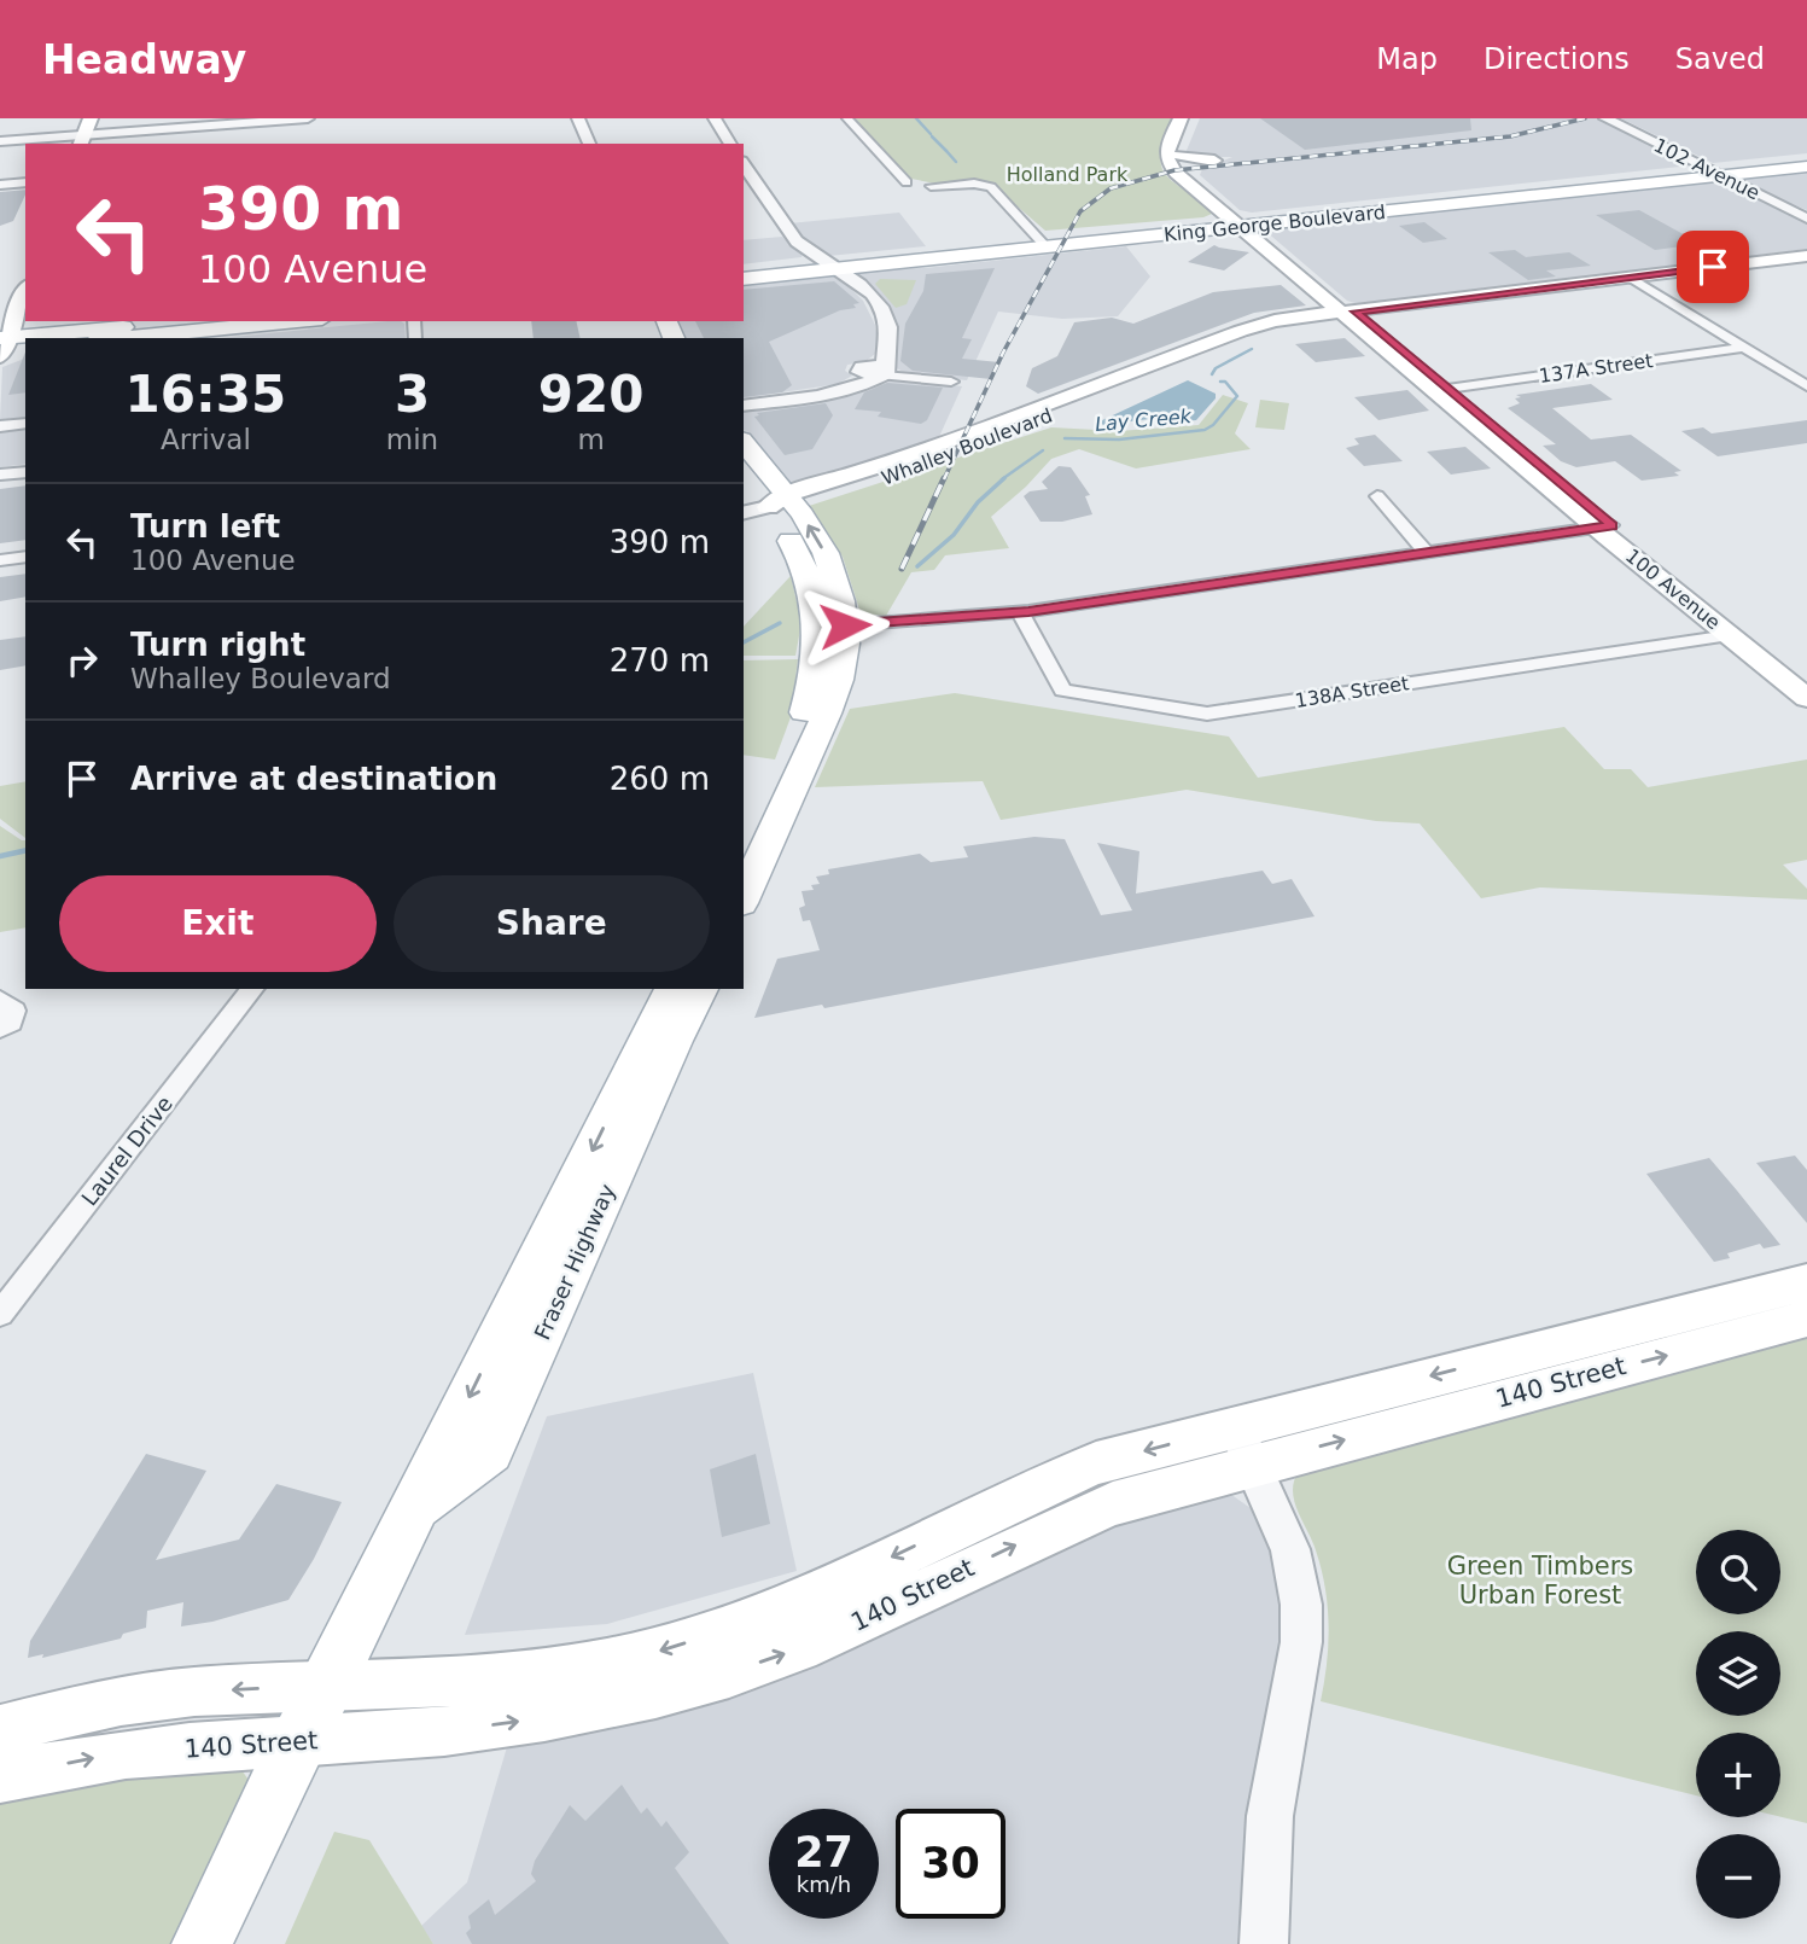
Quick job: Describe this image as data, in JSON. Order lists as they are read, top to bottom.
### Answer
{
  "streets": {
    "main road": [
      "King George Boulevard",
      "Whalley Boulevard",
      "100 Avenue",
      "Fraser Highway",
      "140 Street"
    ],
    "street": [
      "102 Avenue",
      "137A Street",
      "138A Street",
      "Laurel Drive"
    ]
  },
  "crossings": [
    ["102 Avenue", "King George Boulevard"],
    ["King George Boulevard", "100 Avenue"],
    ["137A Street", "100 Avenue"],
    ["Whalley Boulevard", "100 Avenue"],
    ["100 Avenue", "138A Street"],
    ["Fraser Highway", "140 Street"]
  ],
  "water": ["Lay Creek"],
  "parks": ["Holland Park", "Green Timbers Urban Forest"],
  "page": {
    "header": "Headway",
    "nav": ["Map", "Directions", "Saved"],
    "turn": ["390 m", "100 Avenue"],
    "eta": [
      "16:35",
      "Arrival",
      "3",
      "min",
      "920",
      "m"
    ],
    "list": [
      {
        "name": "Turn left",
        "note": "100 Avenue",
        "value": "390 m"
      },
      {
        "name": "Turn right",
        "note": "Whalley Boulevard",
        "value": "270 m"
      },
      {
        "name": "Arrive at destination",
        "value": "260 m"
      }
    ],
    "buttons": ["Exit", "Share"],
    "map_buttons": ["+", "−"],
    "speed": "27 km/h",
    "limit": "30"
  }
}
